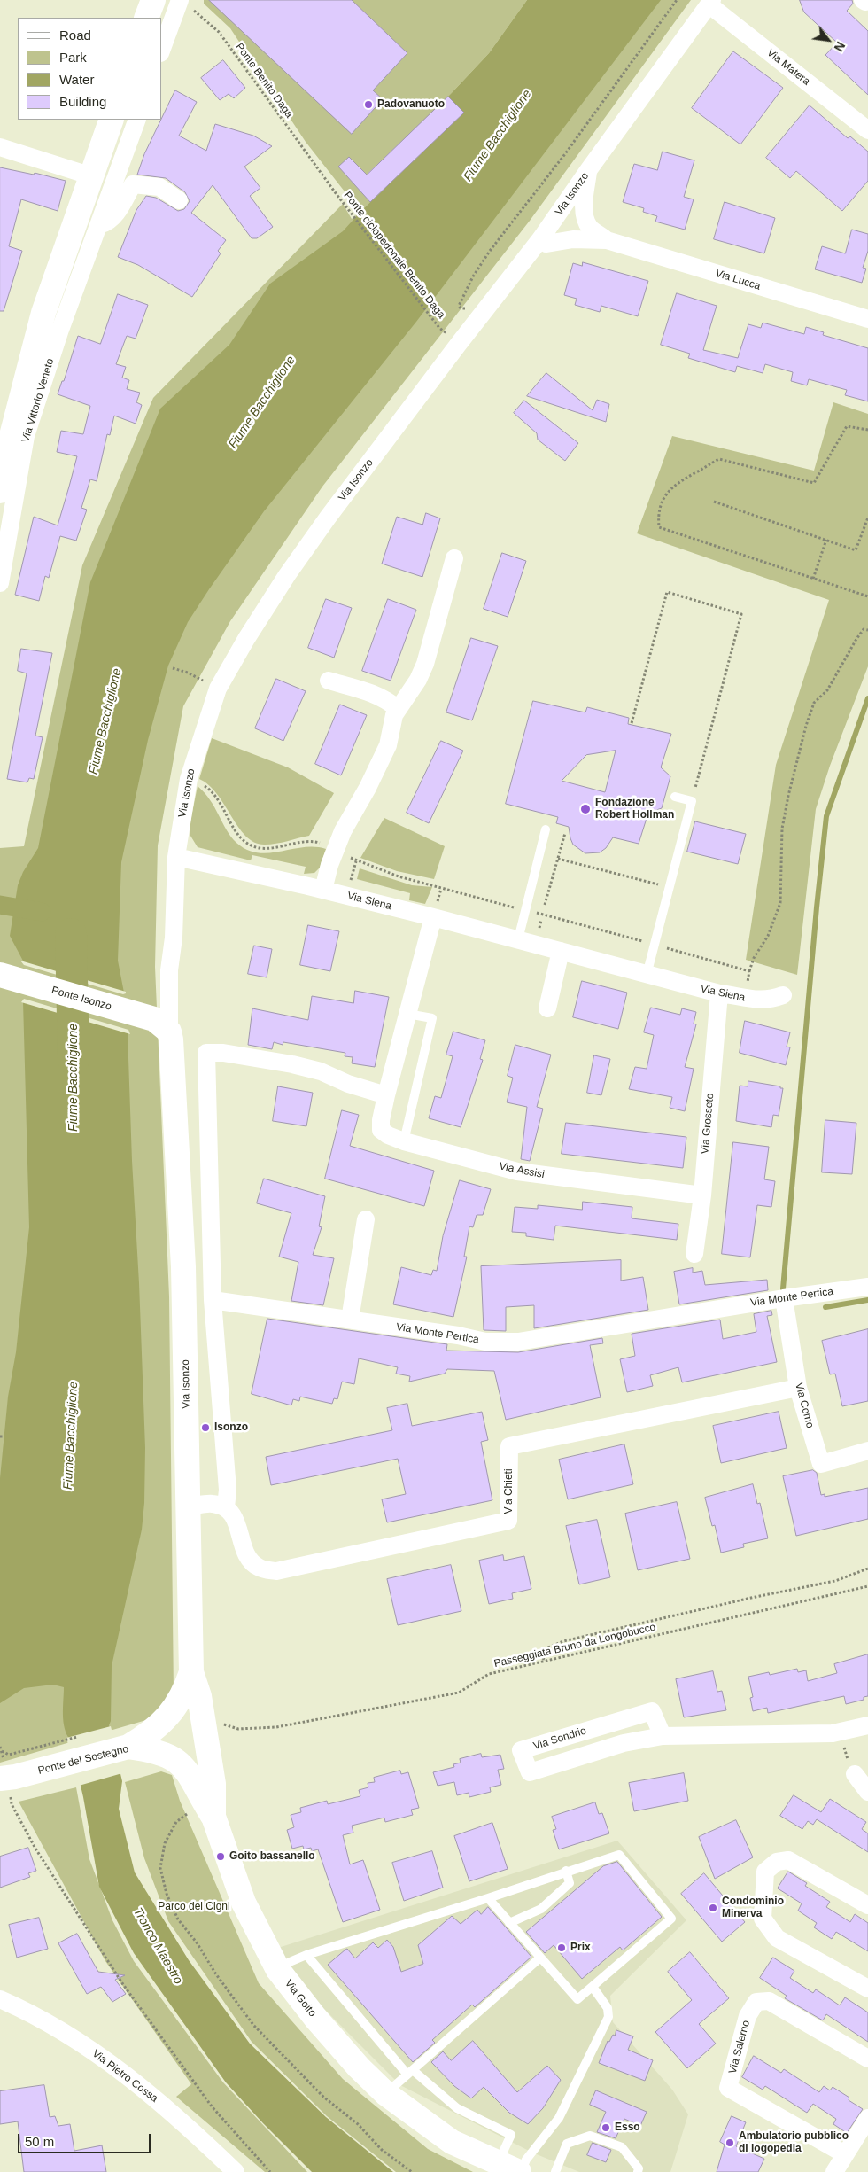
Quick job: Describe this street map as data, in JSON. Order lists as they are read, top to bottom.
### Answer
{
  "streets": {
    "main road": [
      "Via Isonzo",
      "Via Vittorio Veneto",
      "Ponte Isonzo",
      "Ponte del Sostegno",
      "Via Goito"
    ],
    "street": [
      "Via Matera",
      "Via Lucca",
      "Via Siena",
      "Via Grosseto",
      "Via Assisi",
      "Via Monte Pertica",
      "Via Como",
      "Via Chieti",
      "Via Sondrio",
      "Via Salerno",
      "Via Pietro Cossa"
    ],
    "path": ["Ponte Benito Daga", "Ponte ciclopedonale Benito Daga", "Passeggiata Bruno da Longobucco"]
  },
  "crossings": [
    ["Via Matera", "Via Isonzo"],
    ["Ponte Benito Daga", "Ponte ciclopedonale Benito Daga"],
    ["Via Isonzo", "Via Lucca"],
    ["Via Isonzo", "Via Siena"],
    ["Via Isonzo", "Ponte Isonzo"],
    ["Via Isonzo", "Passeggiata Bruno da Longobucco"],
    ["Via Isonzo", "Via Goito"],
    ["Via Siena", "Via Grosseto"],
    ["Via Siena", "Via Assisi"],
    ["Via Grosseto", "Via Assisi"],
    ["Via Monte Pertica", "Via Como"],
    ["Via Como", "Via Chieti"],
    ["Passeggiata Bruno da Longobucco", "Via Goito"],
    ["Ponte del Sostegno", "Via Goito"]
  ],
  "water": ["Fiume Bacchiglione", "Tronco Maestro"],
  "parks": ["Parco dei Cigni"],
  "places": [
    "Padovanuoto",
    "Fondazione Robert Hollman",
    "Isonzo",
    "Goito bassanello",
    "Condominio Minerva",
    "Prix",
    "Esso",
    "Ambulatorio pubblico di logopedia"
  ],
  "legend": [
    "Road",
    "Park",
    "Water",
    "Building"
  ],
  "scale_bar": "50 m",
  "north": "bottom right"
}
